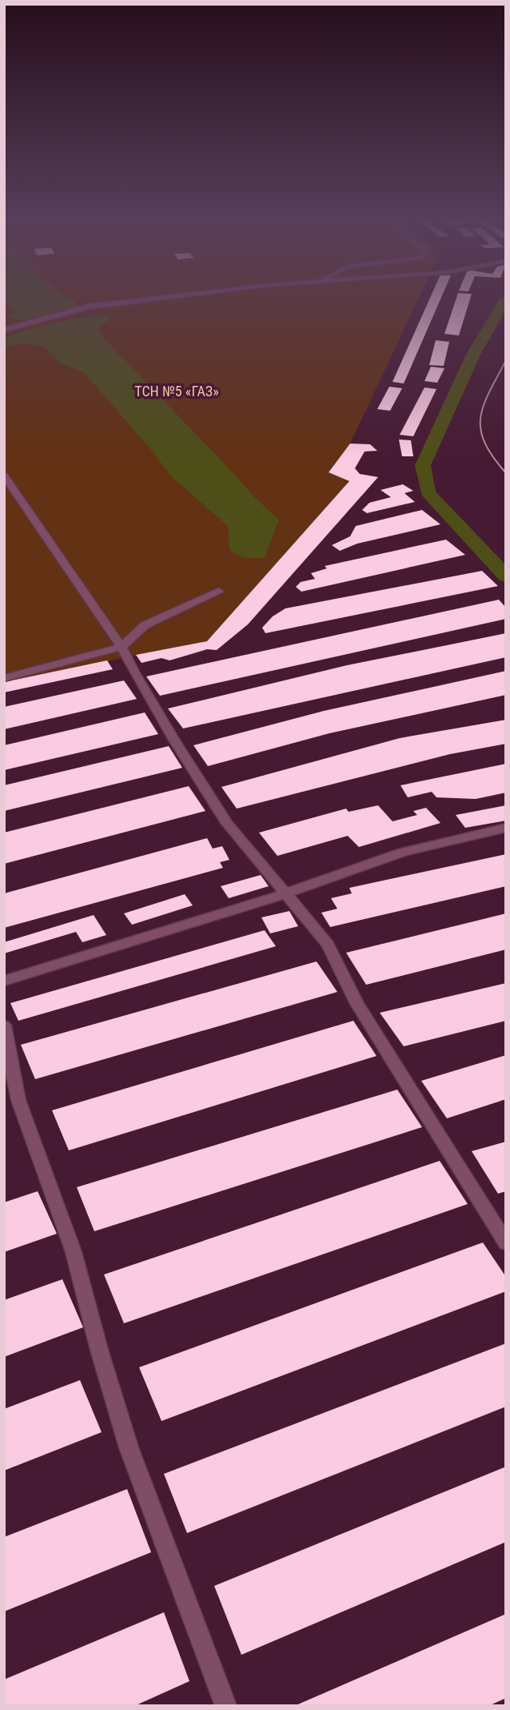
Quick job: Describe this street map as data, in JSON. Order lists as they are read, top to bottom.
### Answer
{
  "parks": ["ТСН №5 «ГАЗ»"]
}
